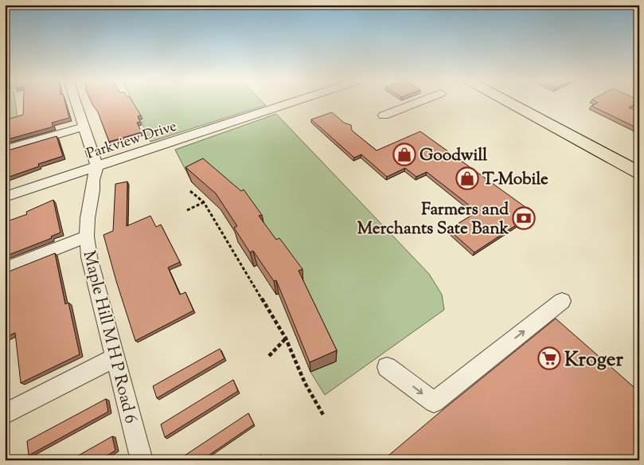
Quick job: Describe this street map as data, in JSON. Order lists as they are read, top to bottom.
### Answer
{
  "streets": {
    "street": ["Parkview Drive", "Maple Hill M H P Road 6"]
  },
  "crossings": [
    ["Parkview Drive", "Maple Hill M H P Road 6"]
  ],
  "places": {
    "shop": ["Goodwill", "T-Mobile"],
    "bank": ["Farmers and Merchants Sate Bank"],
    "supermarket": ["Kroger"]
  }
}
